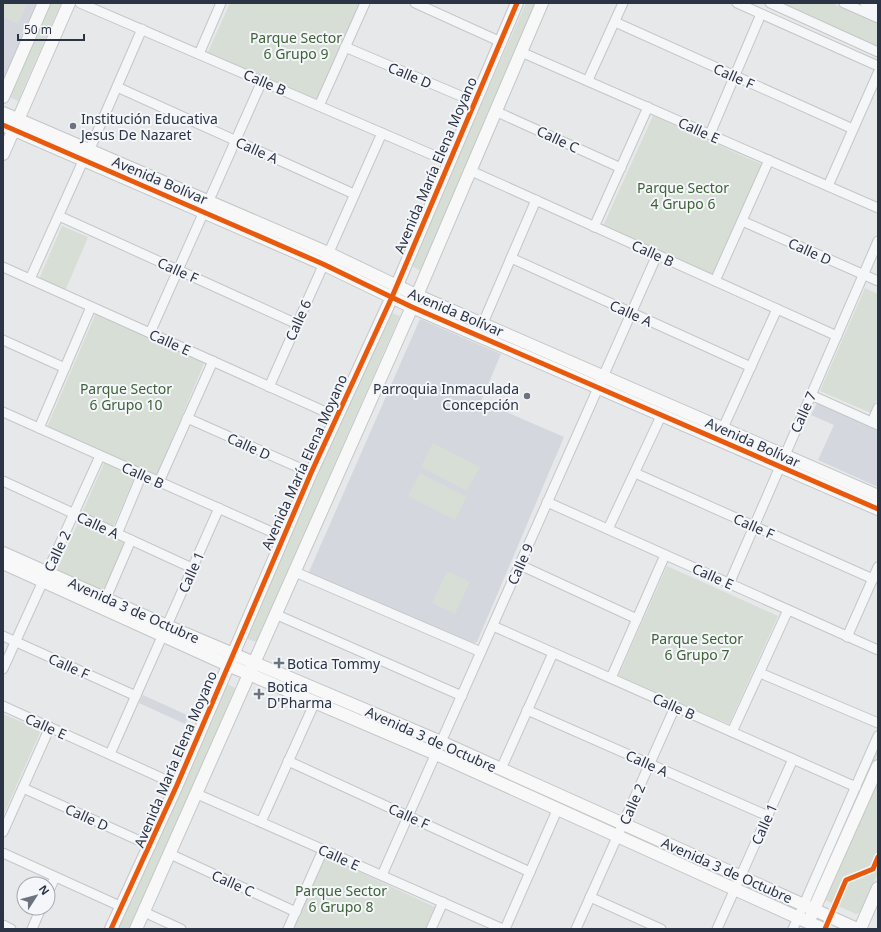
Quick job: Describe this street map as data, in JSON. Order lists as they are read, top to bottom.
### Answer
{
  "streets": {
    "street": [
      "Calle D",
      "Calle F",
      "Calle B",
      "Calle E",
      "Calle C",
      "Calle A",
      "Avenida María Elena Moyano",
      "Avenida Bolívar",
      "Calle 6",
      "Calle 7",
      "Calle 2",
      "Calle 9",
      "Calle 1",
      "Avenida 3 de Octubre"
    ]
  },
  "crossings": [
    ["Calle D", "Avenida María Elena Moyano"],
    ["Calle D", "Calle 7"],
    ["Calle F", "Calle 6"],
    ["Calle F", "Calle 7"],
    ["Calle B", "Avenida María Elena Moyano"],
    ["Calle B", "Calle 7"],
    ["Calle B", "Calle 2"],
    ["Calle B", "Calle 9"],
    ["Calle B", "Calle 1"],
    ["Calle E", "Avenida María Elena Moyano"],
    ["Calle E", "Calle 6"],
    ["Calle E", "Calle 7"],
    ["Calle E", "Calle 9"],
    ["Calle A", "Calle 2"],
    ["Calle A", "Calle 1"],
    ["Avenida María Elena Moyano", "Avenida Bolívar"],
    ["Avenida María Elena Moyano", "Avenida 3 de Octubre"],
    ["Avenida Bolívar", "Calle 6"],
    ["Avenida Bolívar", "Calle 7"],
    ["Avenida Bolívar", "Calle 9"],
    ["Calle 2", "Avenida 3 de Octubre"],
    ["Calle 9", "Avenida 3 de Octubre"],
    ["Calle 1", "Avenida 3 de Octubre"]
  ],
  "parks": [
    "Parque Sector 6 Grupo 9",
    "Parque Sector 4 Grupo 6",
    "Parque Sector 6 Grupo 10",
    "Parque Sector 6 Grupo 7",
    "Parque Sector 6 Grupo 8"
  ],
  "places": {
    "other": ["Institución Educativa Jesus De Nazaret", "Parroquia Inmaculada Concepción"],
    "health": ["Botica Tommy", "Botica D'Pharma"]
  },
  "scale_bar": "50 m",
  "north": "top right"
}
